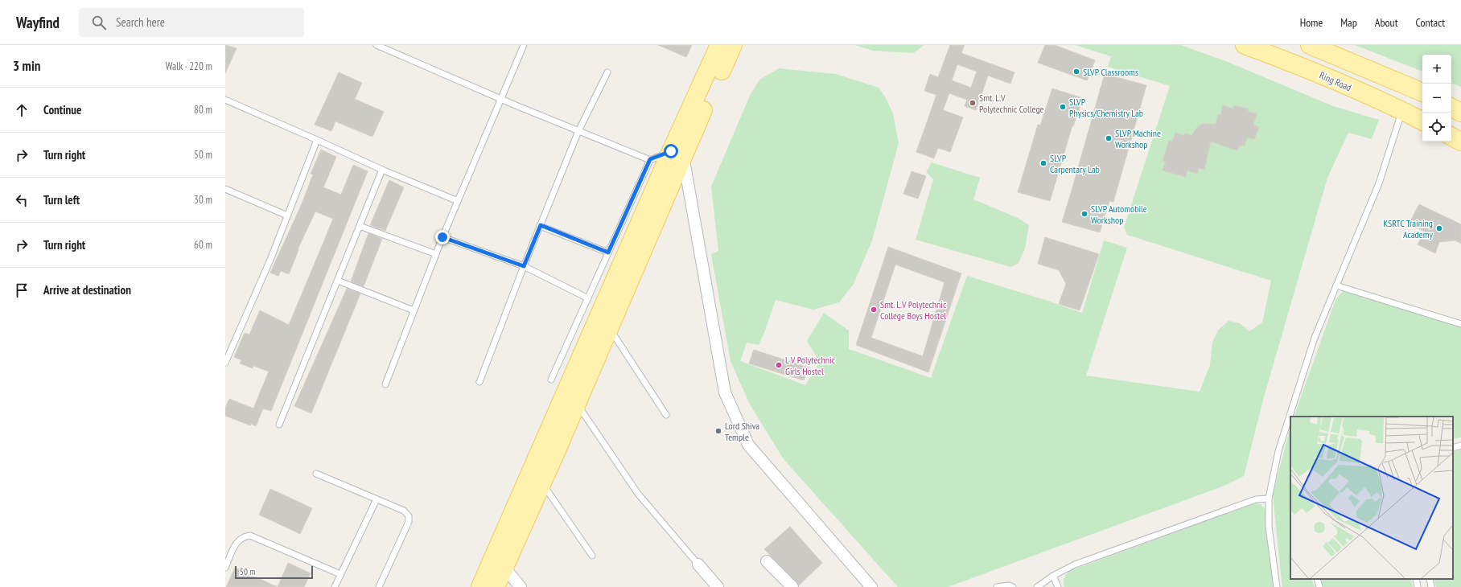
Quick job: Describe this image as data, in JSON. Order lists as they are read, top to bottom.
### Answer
{
  "streets": {
    "main road": ["Ring Road"]
  },
  "places": [
    "SLVP Classrooms",
    "Smt. L.V Polytechnic College",
    "SLVP Physics/Chemistry Lab",
    "SLVP Machine Workshop",
    "SLVP Carpentary Lab",
    "SLVP Automobile Workshop",
    "KSRTC Training Academy",
    "Smt. L.V Polytechnic College Boys Hostel",
    "L V Polytechnic Girls Hostel",
    "Lord Shiva Temple"
  ],
  "scale_bar": "50 m",
  "page": {
    "header": "Wayfind",
    "search": "Search here",
    "nav": [
      "Home",
      "Map",
      "About",
      "Contact"
    ],
    "heading": ["3 min", "Walk · 220 m"],
    "map_buttons": ["+", "−"],
    "list": [
      ["Continue", "80 m"],
      ["Turn right", "50 m"],
      ["Turn left", "30 m"],
      ["Turn right", "60 m"],
      "Arrive at destination"
    ],
    "scale": "50 m"
  }
}
